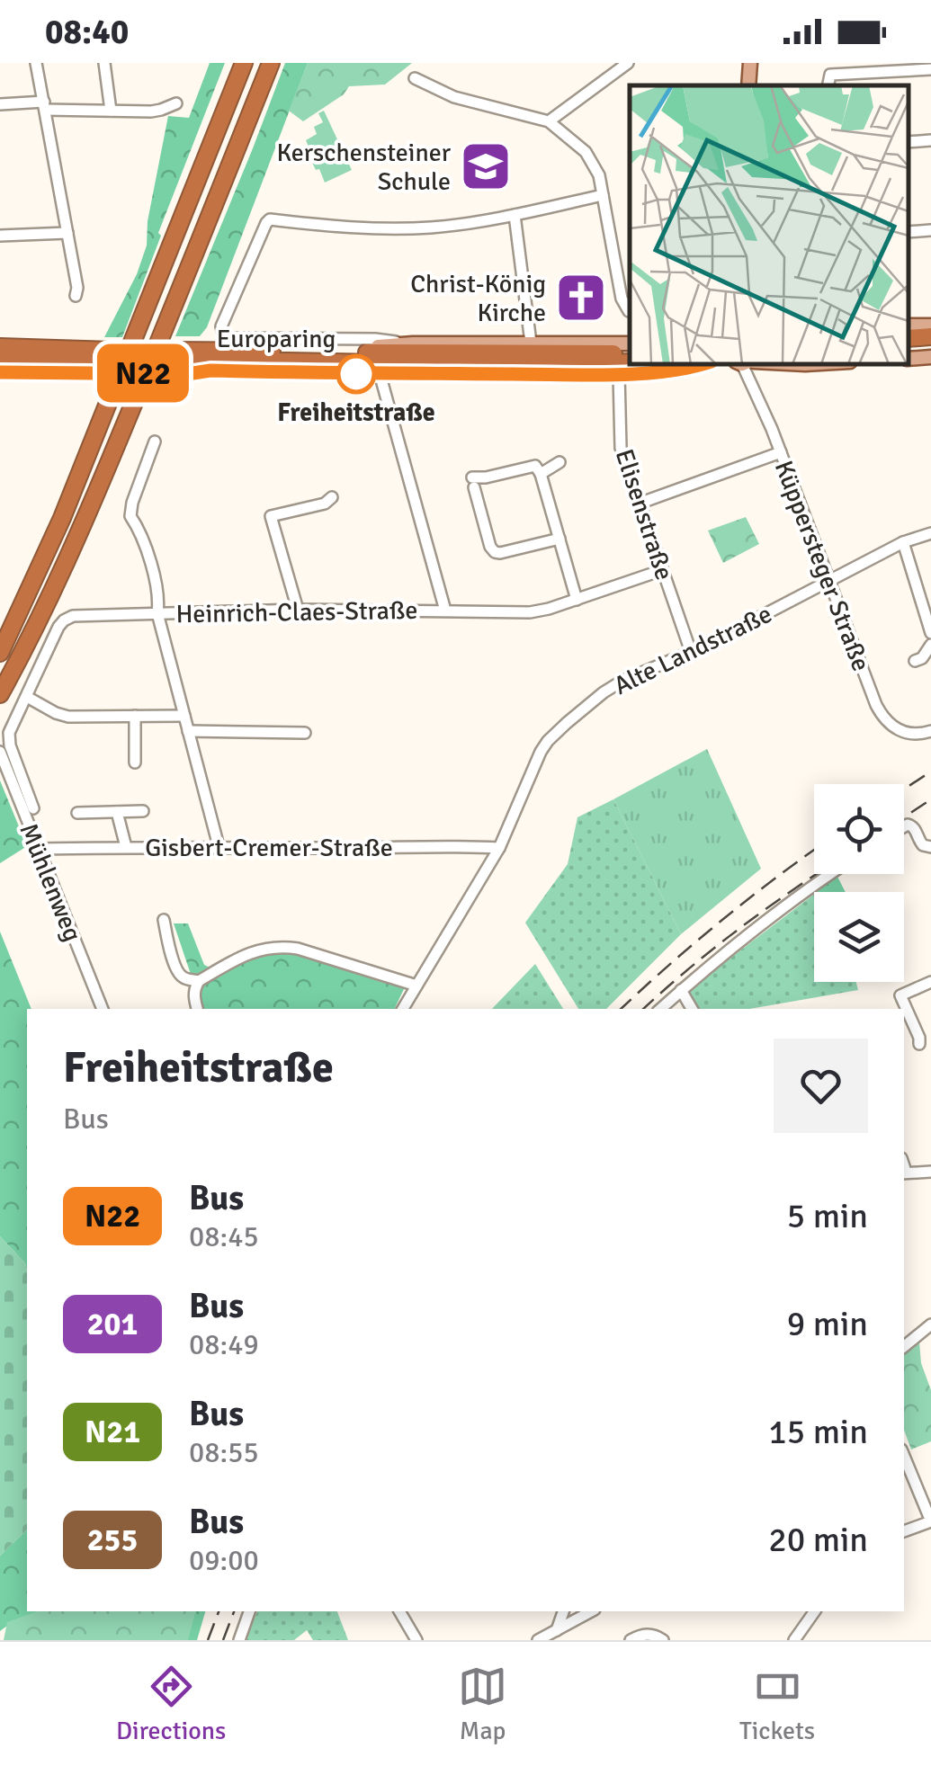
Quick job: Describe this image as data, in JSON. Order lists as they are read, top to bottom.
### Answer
{
  "streets": {
    "highway": ["Europaring"],
    "street": [
      "Elisenstraße",
      "Küppersteger Straße",
      "Heinrich-Claes-Straße",
      "Alte Landstraße",
      "Gisbert-Cremer-Straße",
      "Mühlenweg"
    ]
  },
  "crossings": [
    ["Elisenstraße", "Heinrich-Claes-Straße"],
    ["Elisenstraße", "Alte Landstraße"],
    ["Küppersteger Straße", "Alte Landstraße"],
    ["Heinrich-Claes-Straße", "Mühlenweg"],
    ["Alte Landstraße", "Gisbert-Cremer-Straße"],
    ["Gisbert-Cremer-Straße", "Mühlenweg"]
  ],
  "places": {
    "school or university": ["Kerschensteiner Schule"],
    "church": ["Christ-König Kirche"],
    "other": ["Freiheitstraße"]
  },
  "lines": ["bus line N22"],
  "page": {
    "status": "08:40",
    "on_map": "N22",
    "heading": ["Freiheitstraße", "Bus"],
    "list": [
      {
        "mark": "N22",
        "name": "Bus",
        "note": "08:45",
        "value": "5 min"
      },
      {
        "mark": "201",
        "name": "Bus",
        "note": "08:49",
        "value": "9 min"
      },
      {
        "mark": "N21",
        "name": "Bus",
        "note": "08:55",
        "value": "15 min"
      },
      {
        "mark": "255",
        "name": "Bus",
        "note": "09:00",
        "value": "20 min"
      }
    ],
    "tabs": ["Directions", "Map", "Tickets"]
  }
}
